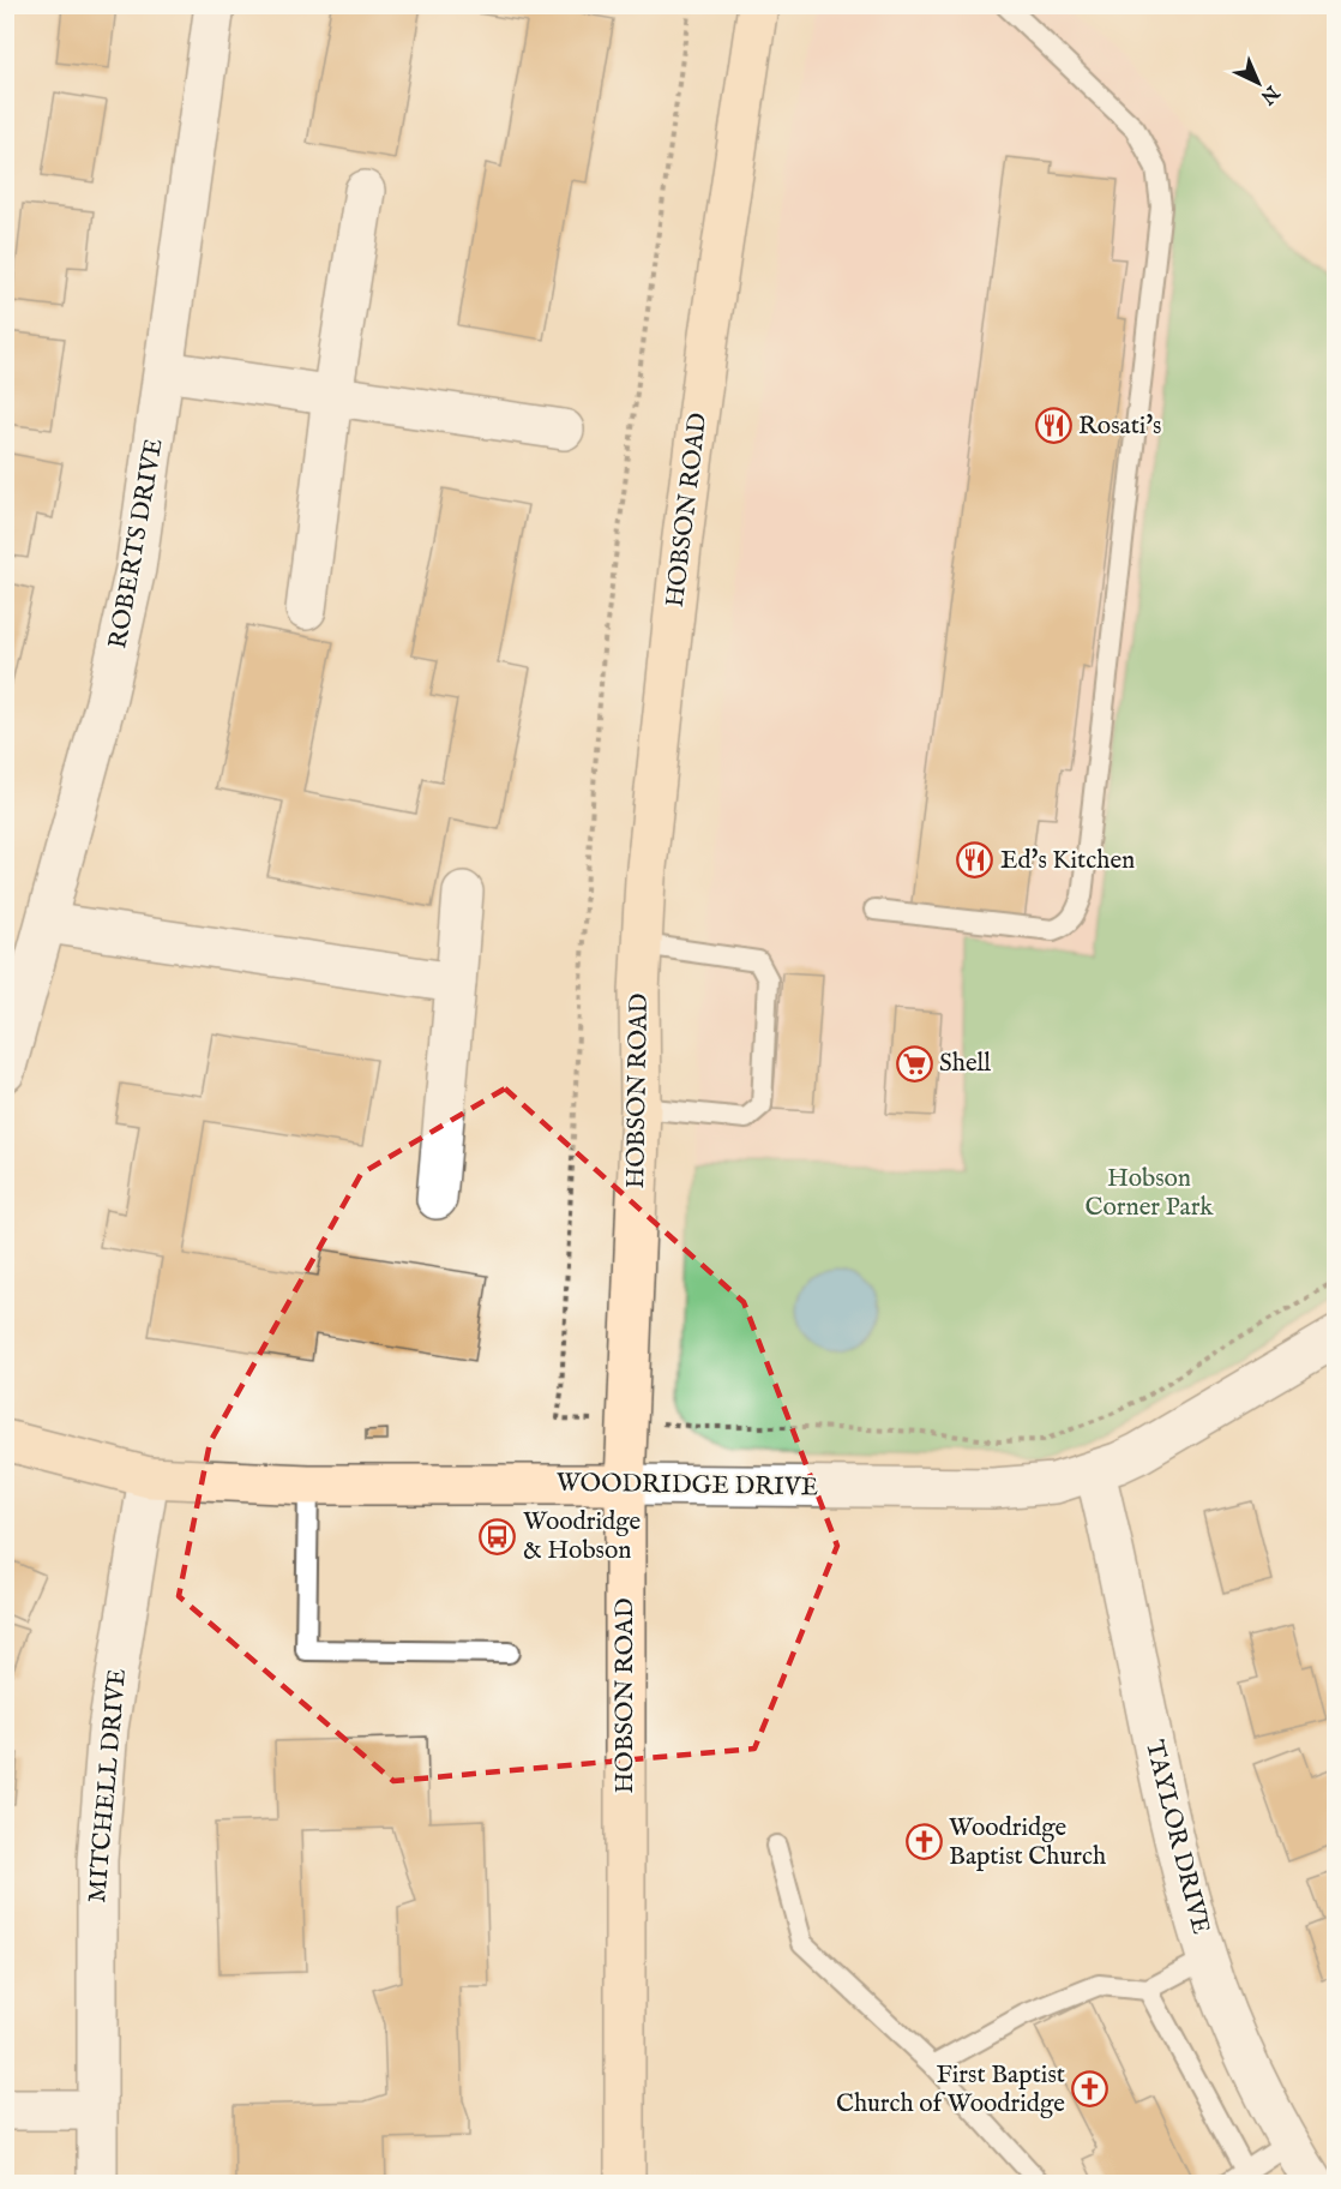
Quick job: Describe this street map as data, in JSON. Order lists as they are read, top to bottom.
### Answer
{
  "streets": {
    "main road": ["HOBSON ROAD", "WOODRIDGE DRIVE"],
    "street": ["ROBERTS DRIVE", "MITCHELL DRIVE", "TAYLOR DRIVE"]
  },
  "crossings": [
    ["HOBSON ROAD", "WOODRIDGE DRIVE"],
    ["WOODRIDGE DRIVE", "MITCHELL DRIVE"],
    ["WOODRIDGE DRIVE", "TAYLOR DRIVE"]
  ],
  "parks": ["Hobson Corner Park"],
  "places": {
    "restaurant": ["Rosati's", "Ed's Kitchen"],
    "supermarket": ["Shell"],
    "bus stop": ["Woodridge & Hobson"],
    "church": ["Woodridge Baptist Church", "First Baptist Church of Woodridge"]
  },
  "north": "bottom right"
}
